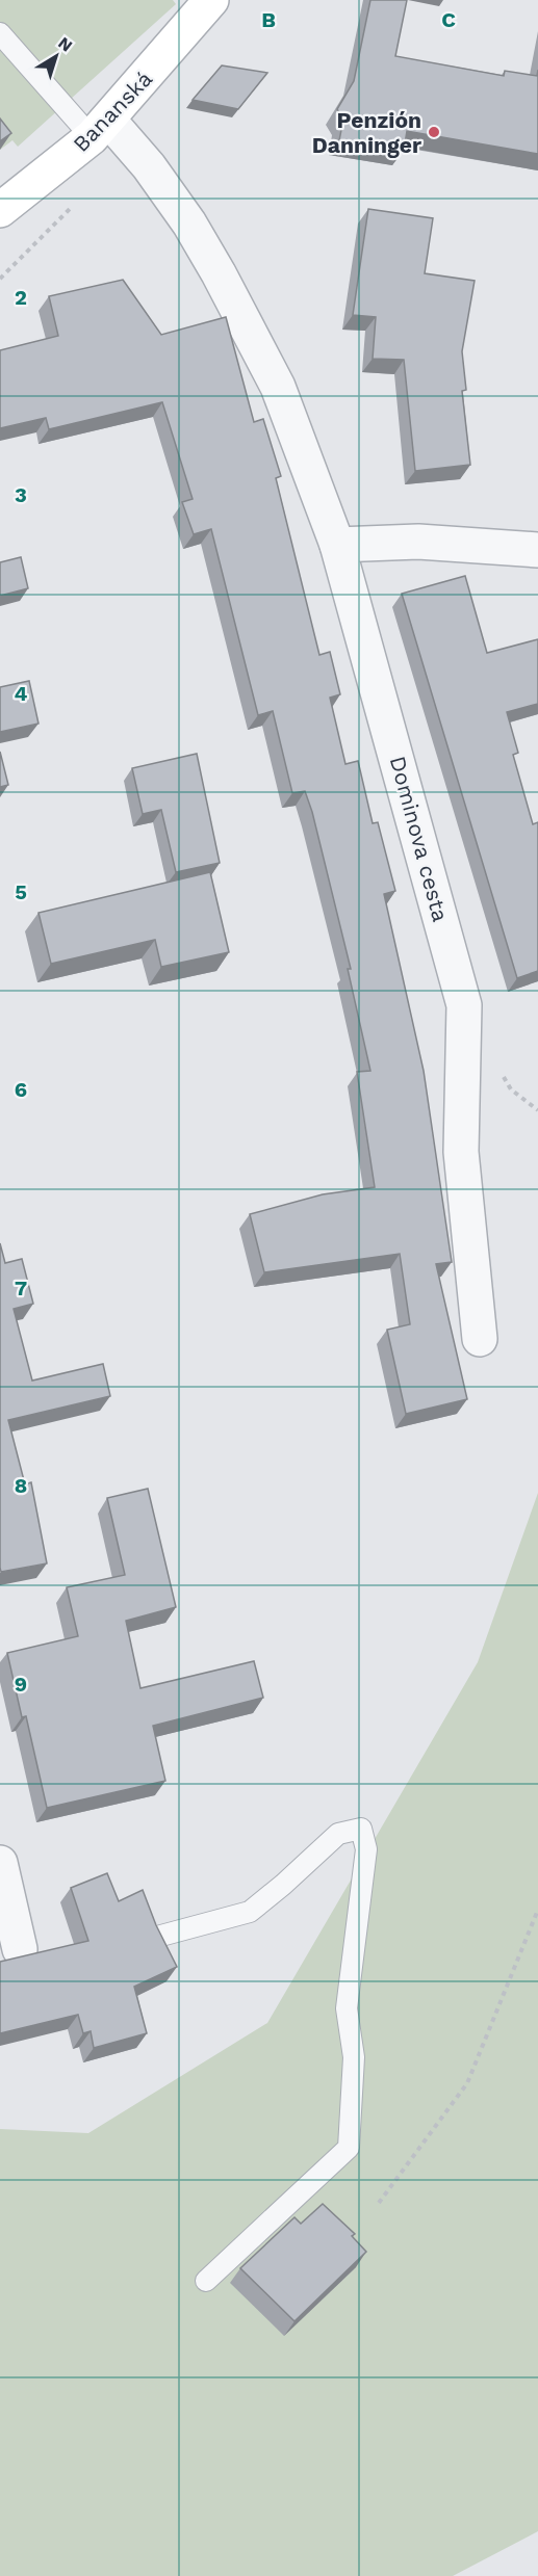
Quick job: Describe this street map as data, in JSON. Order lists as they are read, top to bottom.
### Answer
{
  "streets": {
    "main road": ["Bananská"],
    "street": ["Dominova cesta"]
  },
  "crossings": [
    ["Bananská", "Dominova cesta"]
  ],
  "places": ["Penzión Danninger"],
  "north": "top right",
  "grid": {
    "columns": ["B", "C"],
    "rows": [
      "2",
      "3",
      "4",
      "5",
      "6",
      "7",
      "8",
      "9"
    ]
  }
}
